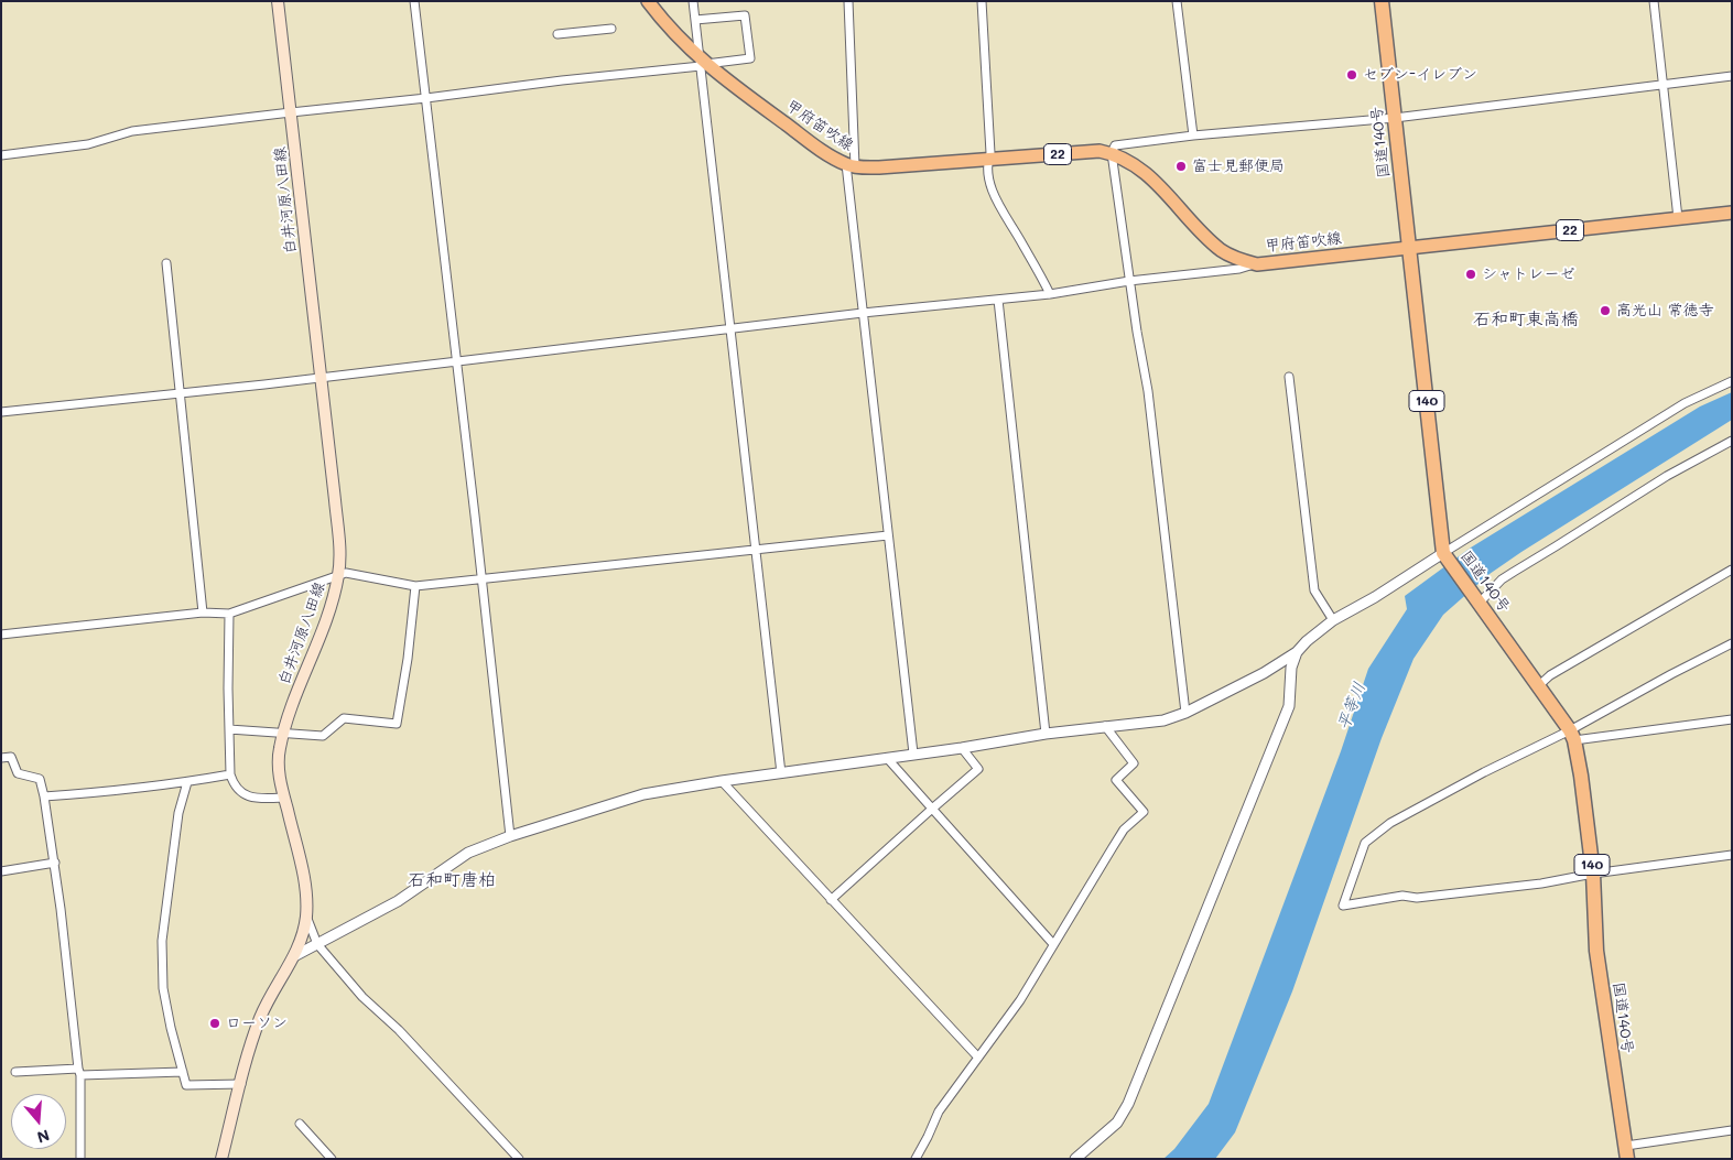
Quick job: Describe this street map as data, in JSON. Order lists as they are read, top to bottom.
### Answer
{
  "streets": {
    "highway": ["国道140号", "140"],
    "main road": ["甲府笛吹線", "22", "白井河原八田線"]
  },
  "crossings": [
    ["甲府笛吹線", "国道140号"]
  ],
  "districts": ["石和町東高橋", "石和町唐柏"],
  "water": ["平等川"],
  "places": [
    "セブン-イレブン",
    "富士見郵便局",
    "シャトレーゼ",
    "高光山 常徳寺",
    "ローソン"
  ],
  "north": "bottom"
}
